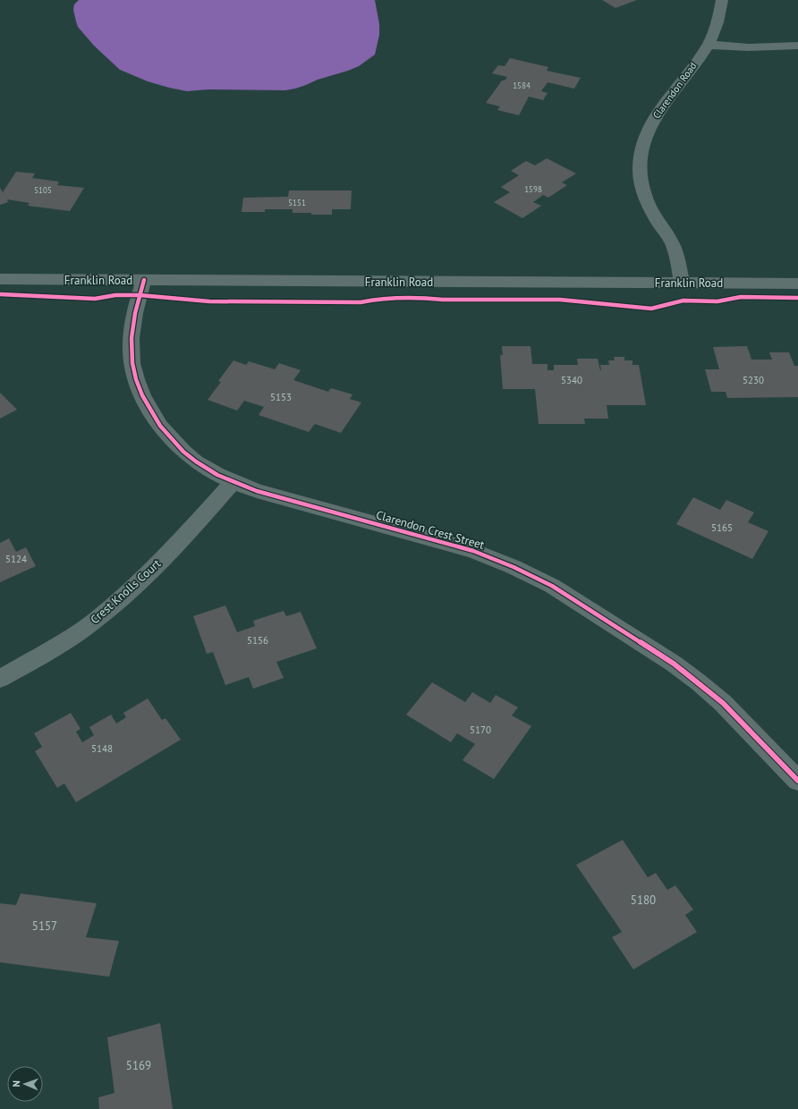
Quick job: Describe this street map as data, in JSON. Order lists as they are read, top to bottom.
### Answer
{
  "streets": {
    "street": [
      "Clarendon Road",
      "Franklin Road",
      "Clarendon Crest Street",
      "Crest Knolls Court"
    ]
  },
  "crossings": [
    ["Clarendon Road", "Franklin Road"],
    ["Franklin Road", "Clarendon Crest Street"],
    ["Clarendon Crest Street", "Crest Knolls Court"]
  ],
  "house_numbers": [
    "1584",
    "1598",
    "5105",
    "5151",
    "5340",
    "5230",
    "5153",
    "5165",
    "5124",
    "5156",
    "5170",
    "5148",
    "5180",
    "5157",
    "5169"
  ],
  "north": "left"
}
